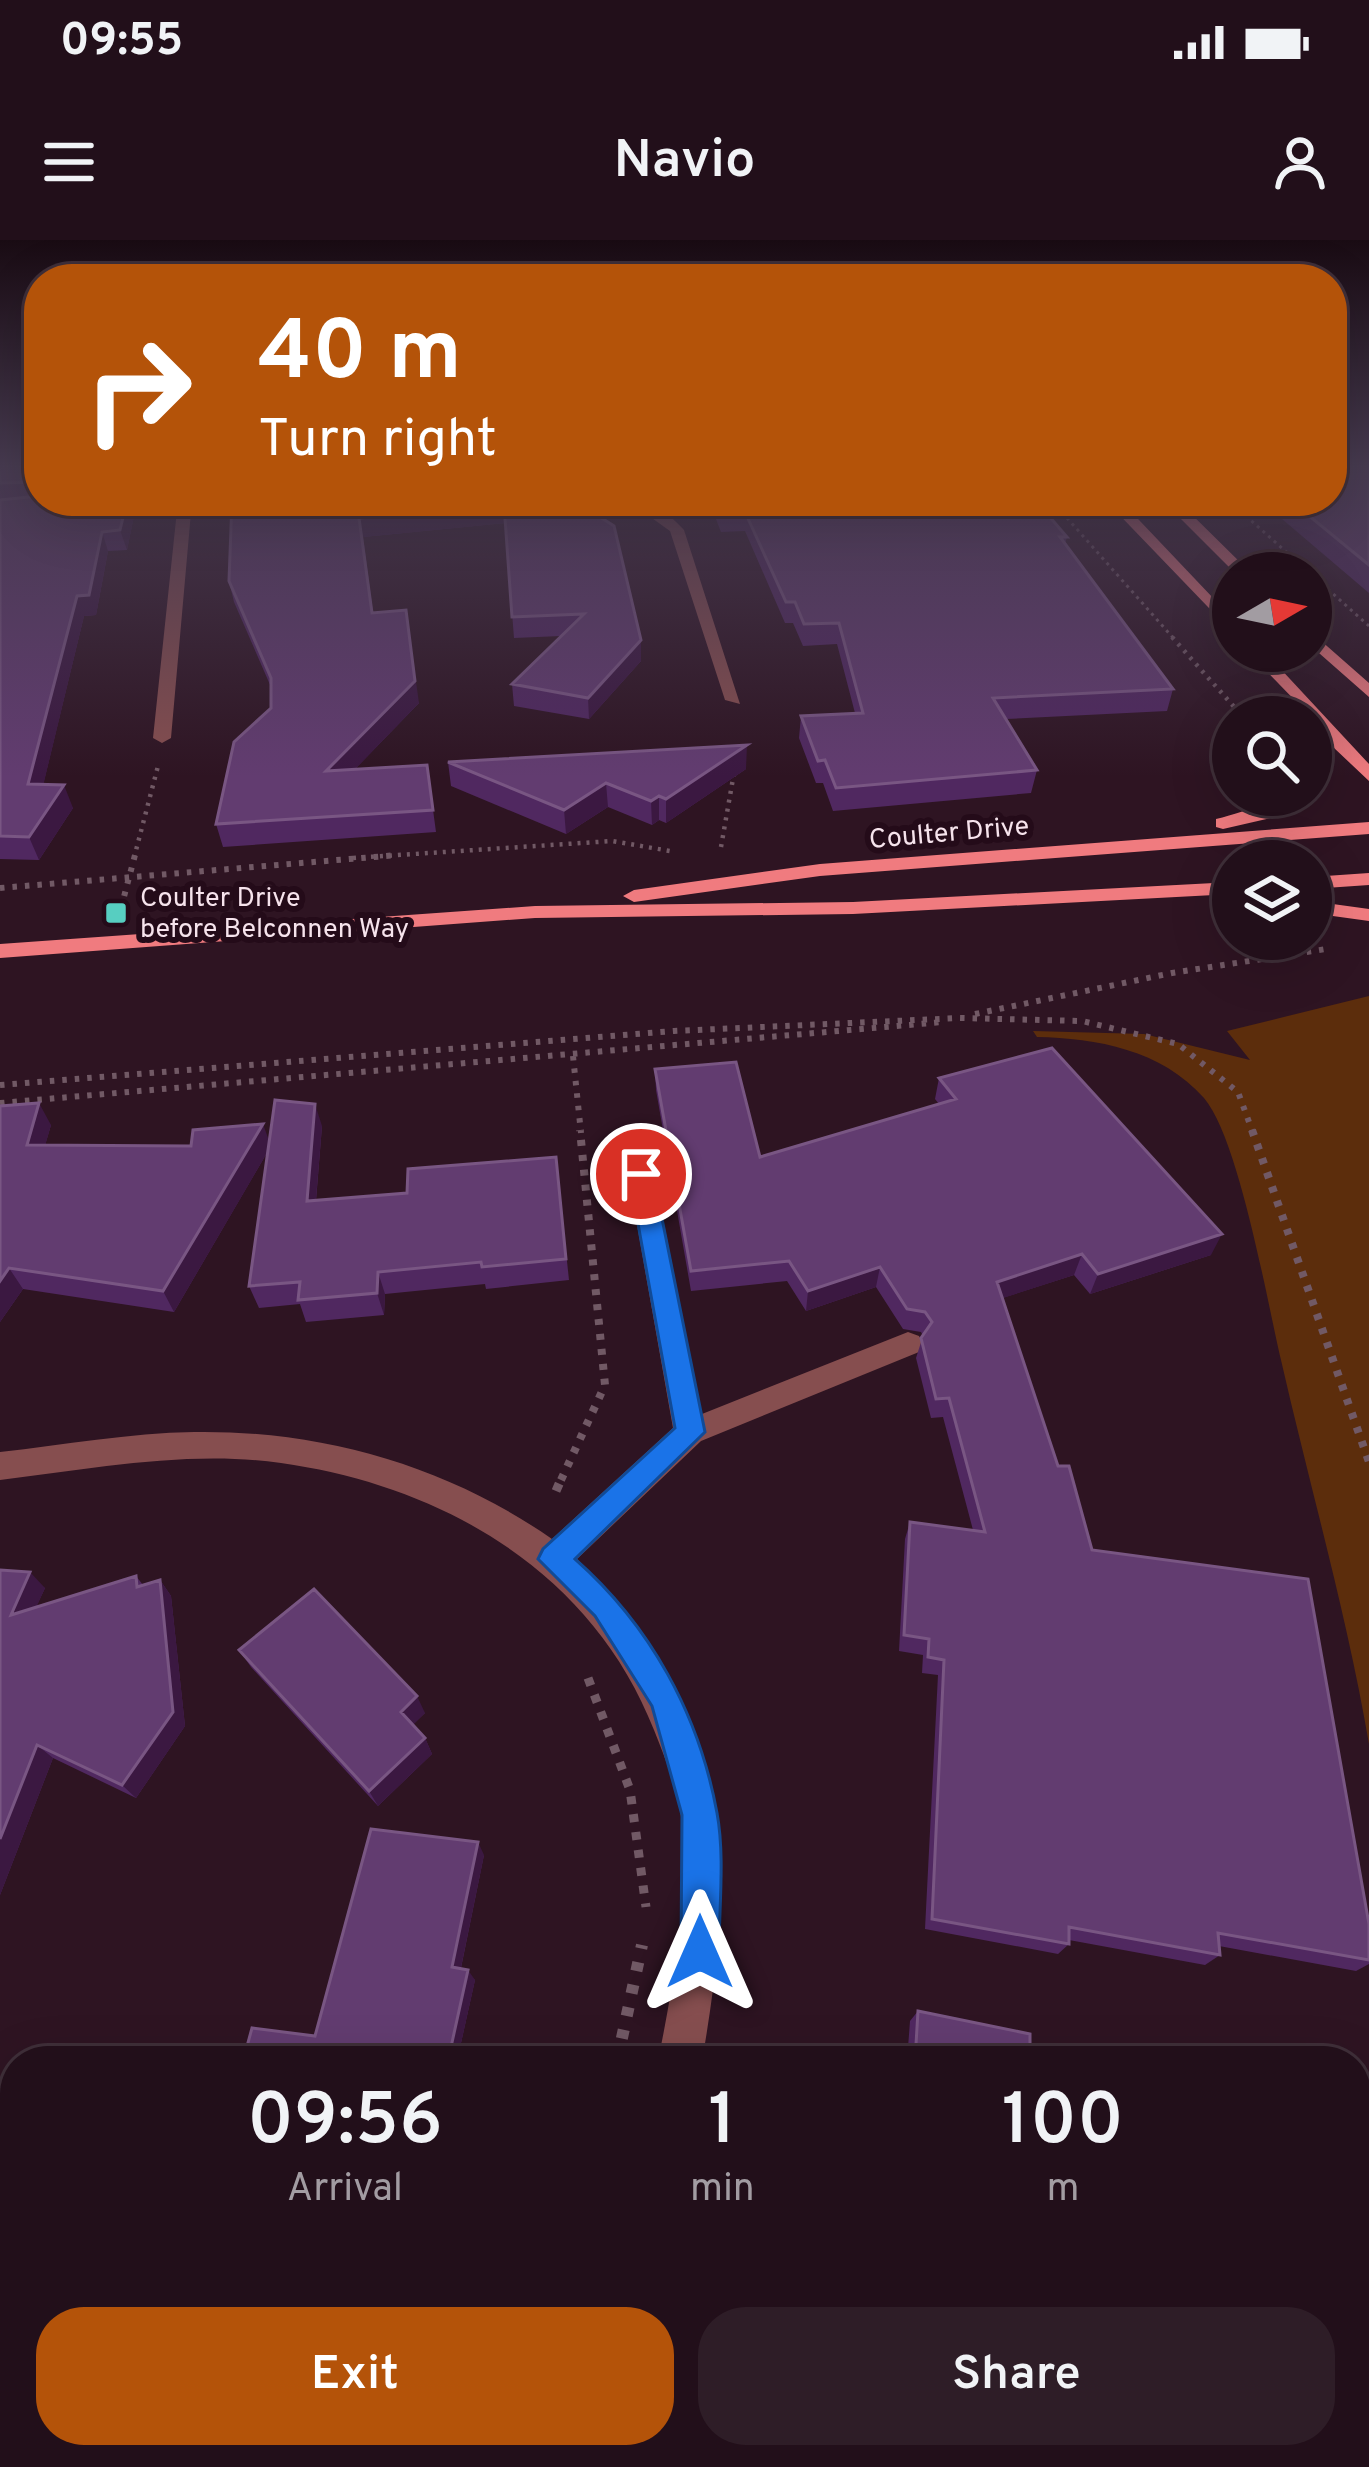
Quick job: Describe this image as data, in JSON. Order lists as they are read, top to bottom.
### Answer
{
  "streets": {
    "main road": ["Coulter Drive"]
  },
  "places": {
    "transit": ["Coulter Drive before Belconnen Way"]
  },
  "north": "right",
  "page": {
    "status": "09:55",
    "header": "Navio",
    "turn": ["40 m", "Turn right"],
    "eta": [
      "09:56",
      "Arrival",
      "1",
      "min",
      "100",
      "m"
    ],
    "buttons": ["Exit", "Share"]
  }
}
